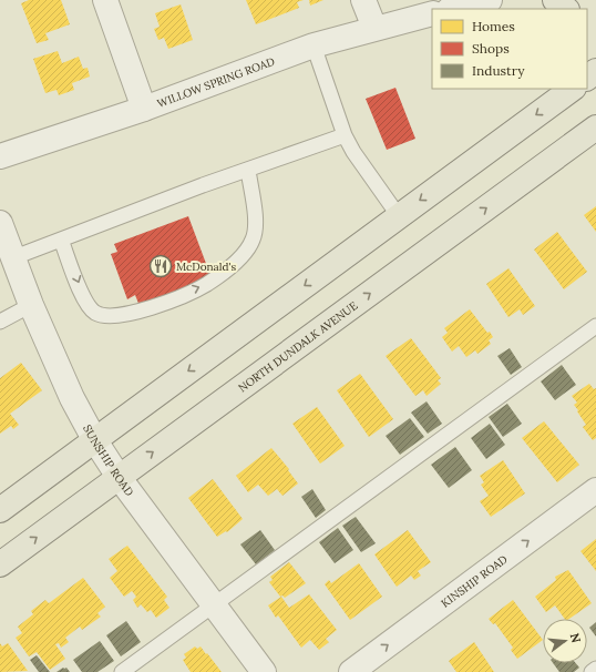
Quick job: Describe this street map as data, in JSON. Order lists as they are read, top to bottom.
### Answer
{
  "streets": {
    "main road": ["NORTH DUNDALK AVENUE"],
    "street": ["WILLOW SPRING ROAD", "SUNSHIP ROAD", "KINSHIP ROAD"]
  },
  "crossings": [
    ["NORTH DUNDALK AVENUE", "SUNSHIP ROAD"]
  ],
  "one_way": ["KINSHIP ROAD"],
  "places": {
    "restaurant": ["McDonald's"]
  },
  "legend": ["Homes", "Shops", "Industry"],
  "north": "right"
}
